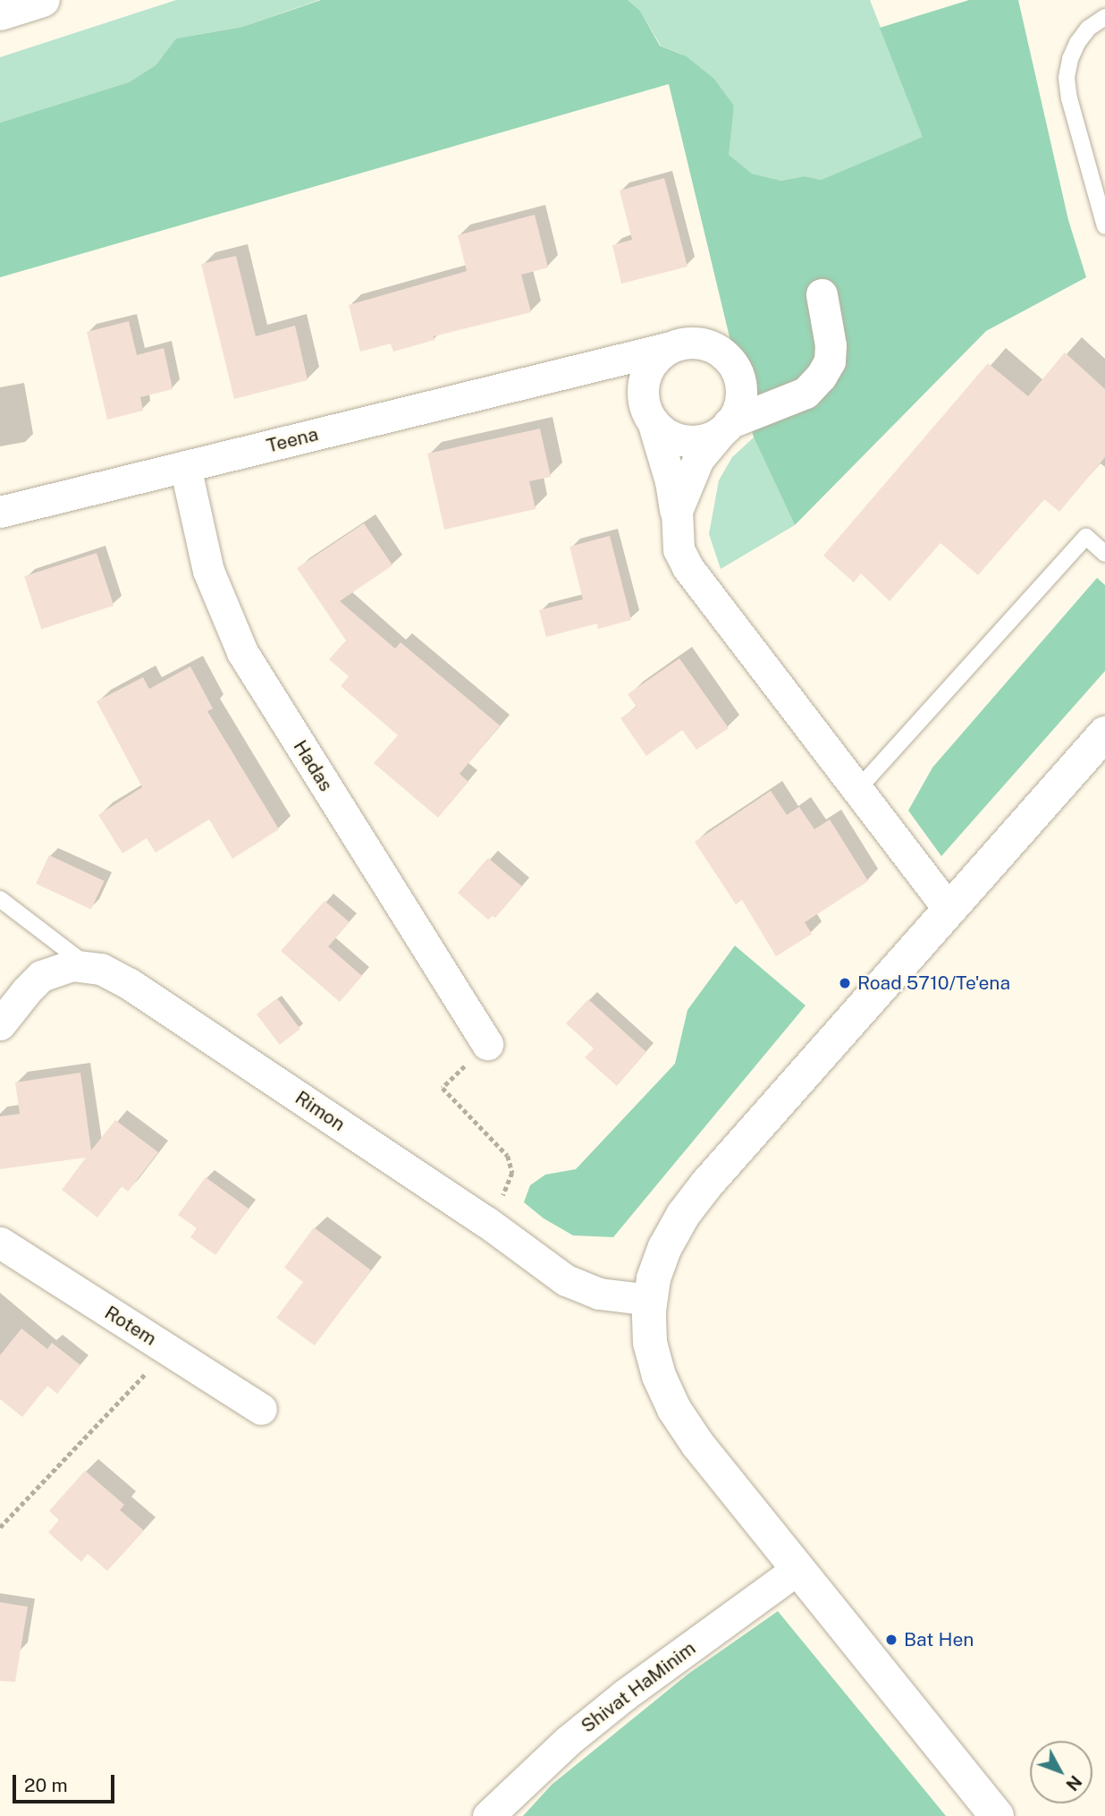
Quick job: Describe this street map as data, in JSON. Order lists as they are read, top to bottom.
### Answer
{
  "streets": {
    "street": [
      "Teena",
      "Hadas",
      "Rimon",
      "Rotem",
      "Shivat HaMinim"
    ]
  },
  "crossings": [
    ["Teena", "Hadas"]
  ],
  "places": ["Road 5710/Te'ena", "Bat Hen"],
  "scale_bar": "20 m",
  "north": "bottom right"
}
